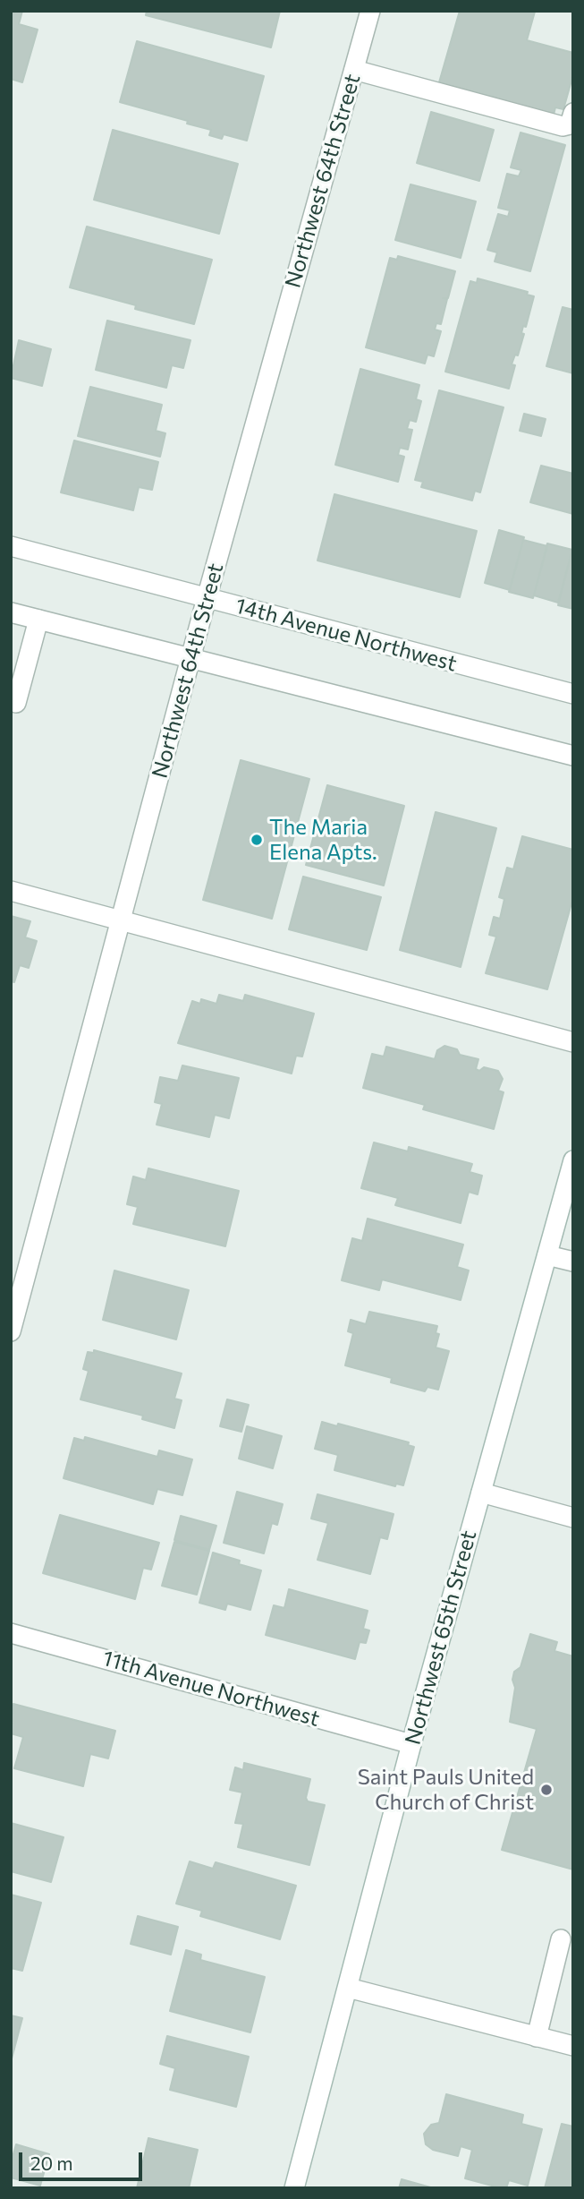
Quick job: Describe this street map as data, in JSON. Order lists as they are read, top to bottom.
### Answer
{
  "streets": {
    "street": [
      "Northwest 64th Street",
      "14th Avenue Northwest",
      "Northwest 65th Street",
      "11th Avenue Northwest"
    ]
  },
  "crossings": [
    ["Northwest 64th Street", "14th Avenue Northwest"],
    ["Northwest 65th Street", "11th Avenue Northwest"]
  ],
  "places": ["The Maria Elena Apts.", "Saint Pauls United Church of Christ"],
  "scale_bar": "20 m"
}
